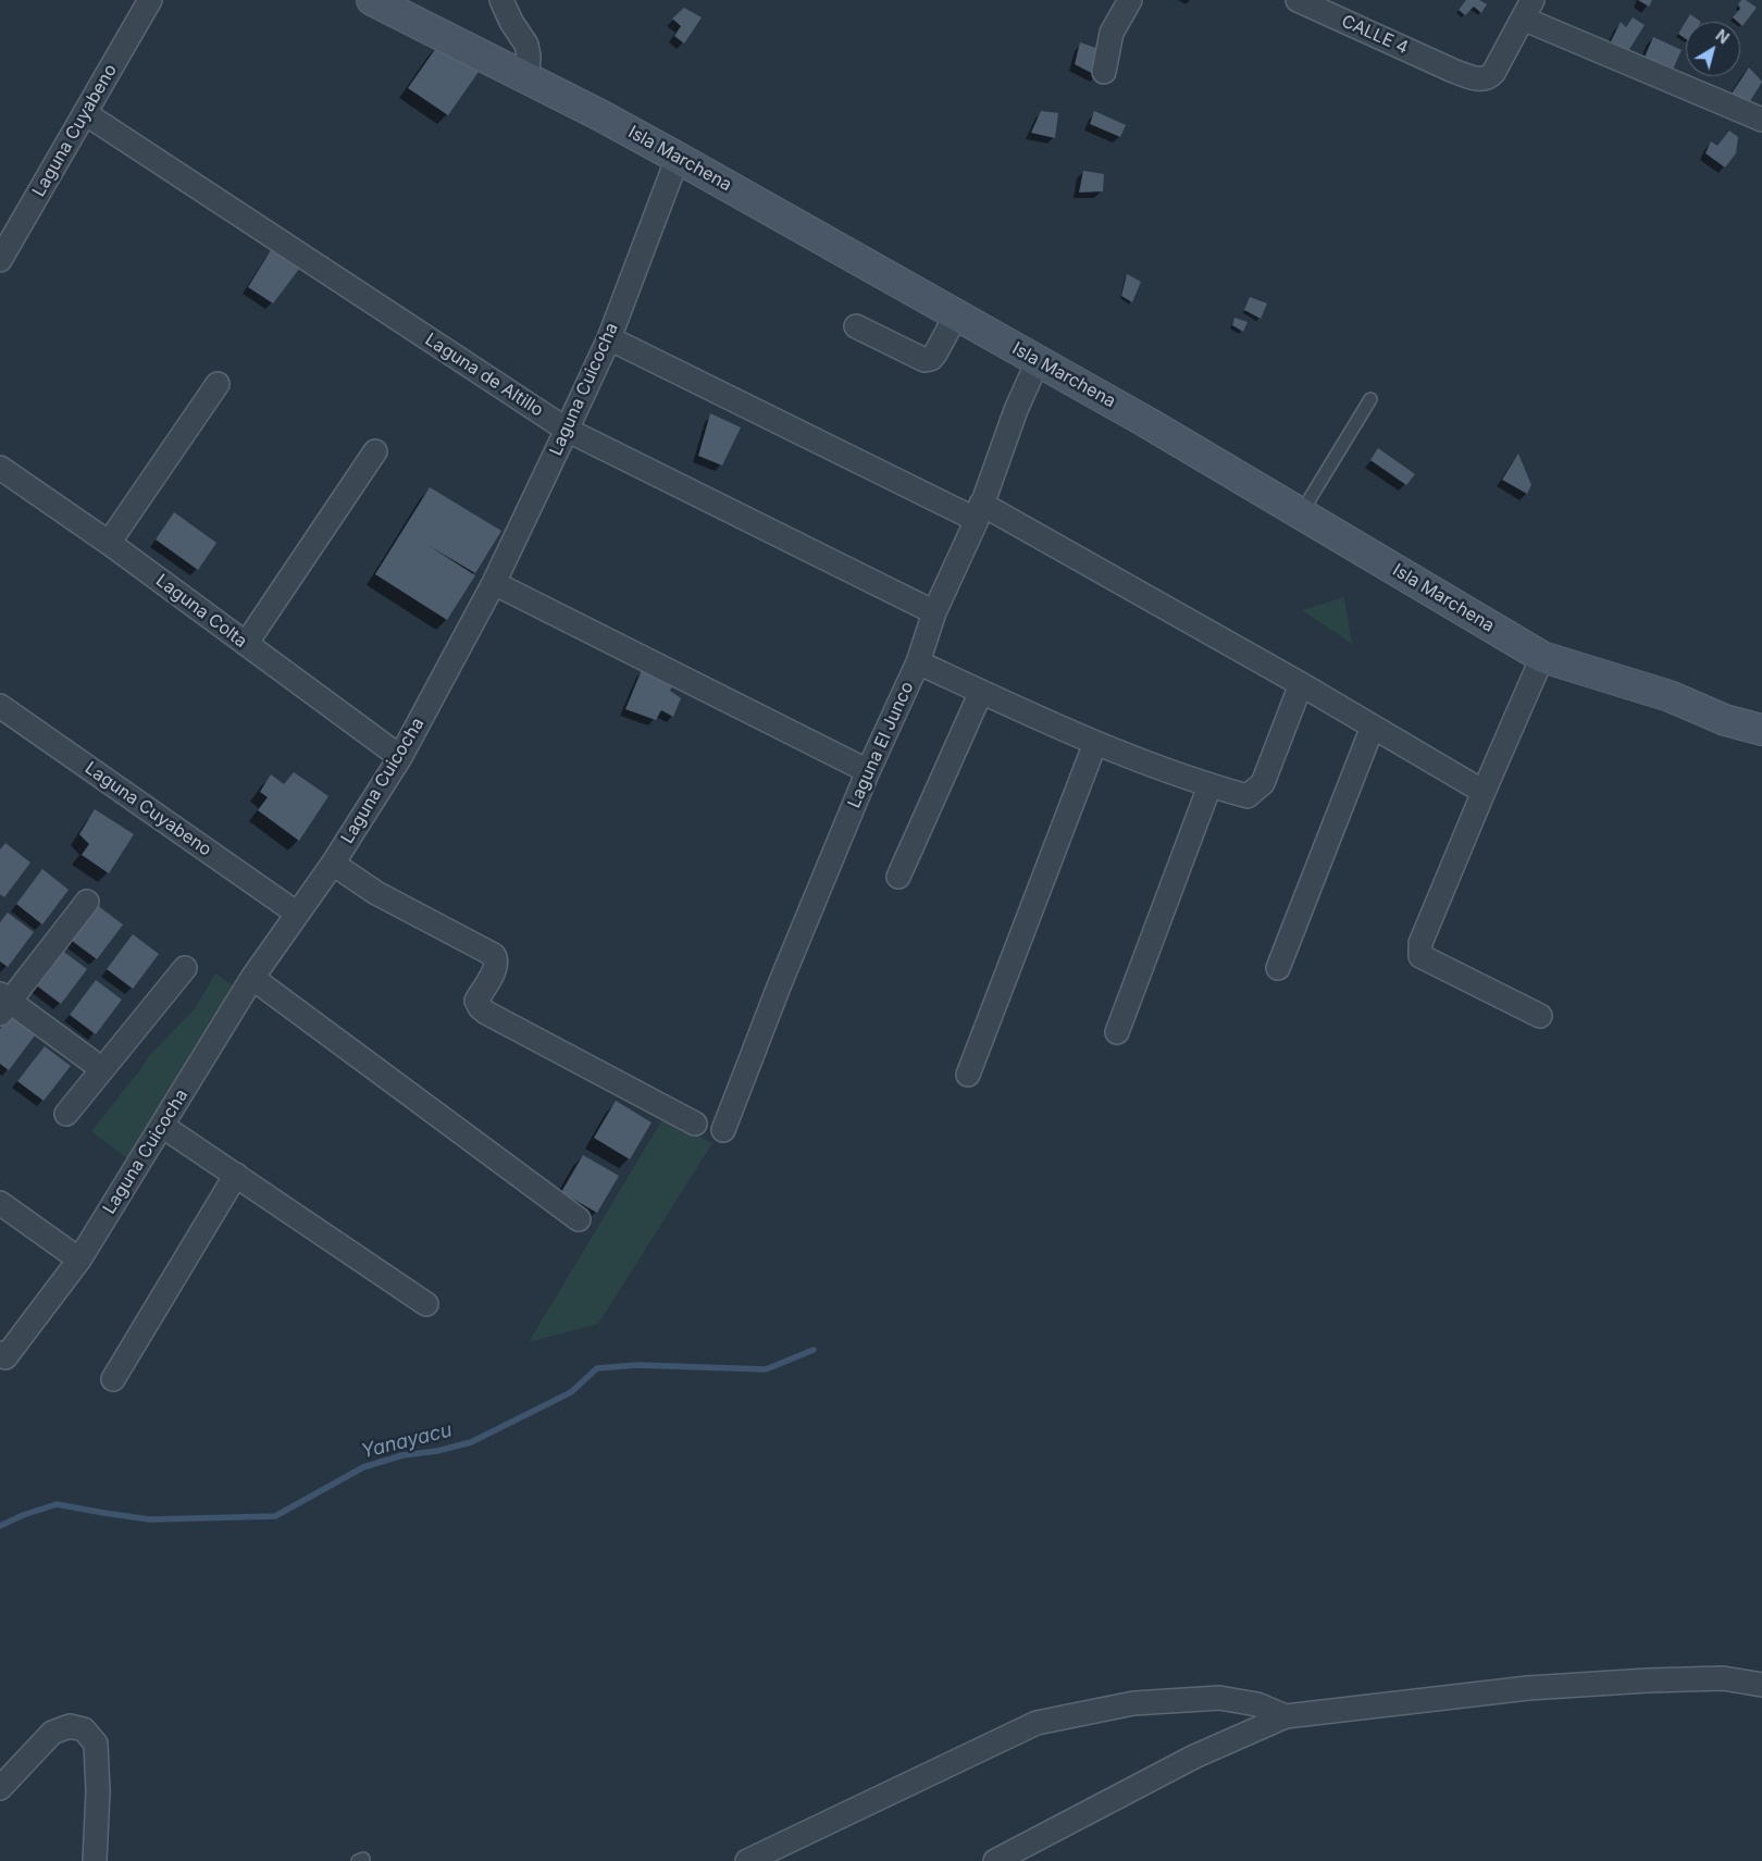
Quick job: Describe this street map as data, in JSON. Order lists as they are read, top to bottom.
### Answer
{
  "streets": {
    "street": [
      "CALLE 4",
      "Laguna Cuyabeno",
      "Isla Marchena",
      "Laguna de Altillo",
      "Laguna Cuicocha",
      "Laguna Colta",
      "Laguna El Junco"
    ]
  },
  "crossings": [
    ["Laguna Cuyabeno", "Laguna de Altillo"],
    ["Laguna Cuyabeno", "Laguna Cuicocha"],
    ["Isla Marchena", "Laguna Cuicocha"],
    ["Isla Marchena", "Laguna El Junco"],
    ["Laguna de Altillo", "Laguna Cuicocha"],
    ["Laguna de Altillo", "Laguna El Junco"],
    ["Laguna Cuicocha", "Laguna Colta"]
  ],
  "water": ["Yanayacu"],
  "north": "top right"
}
